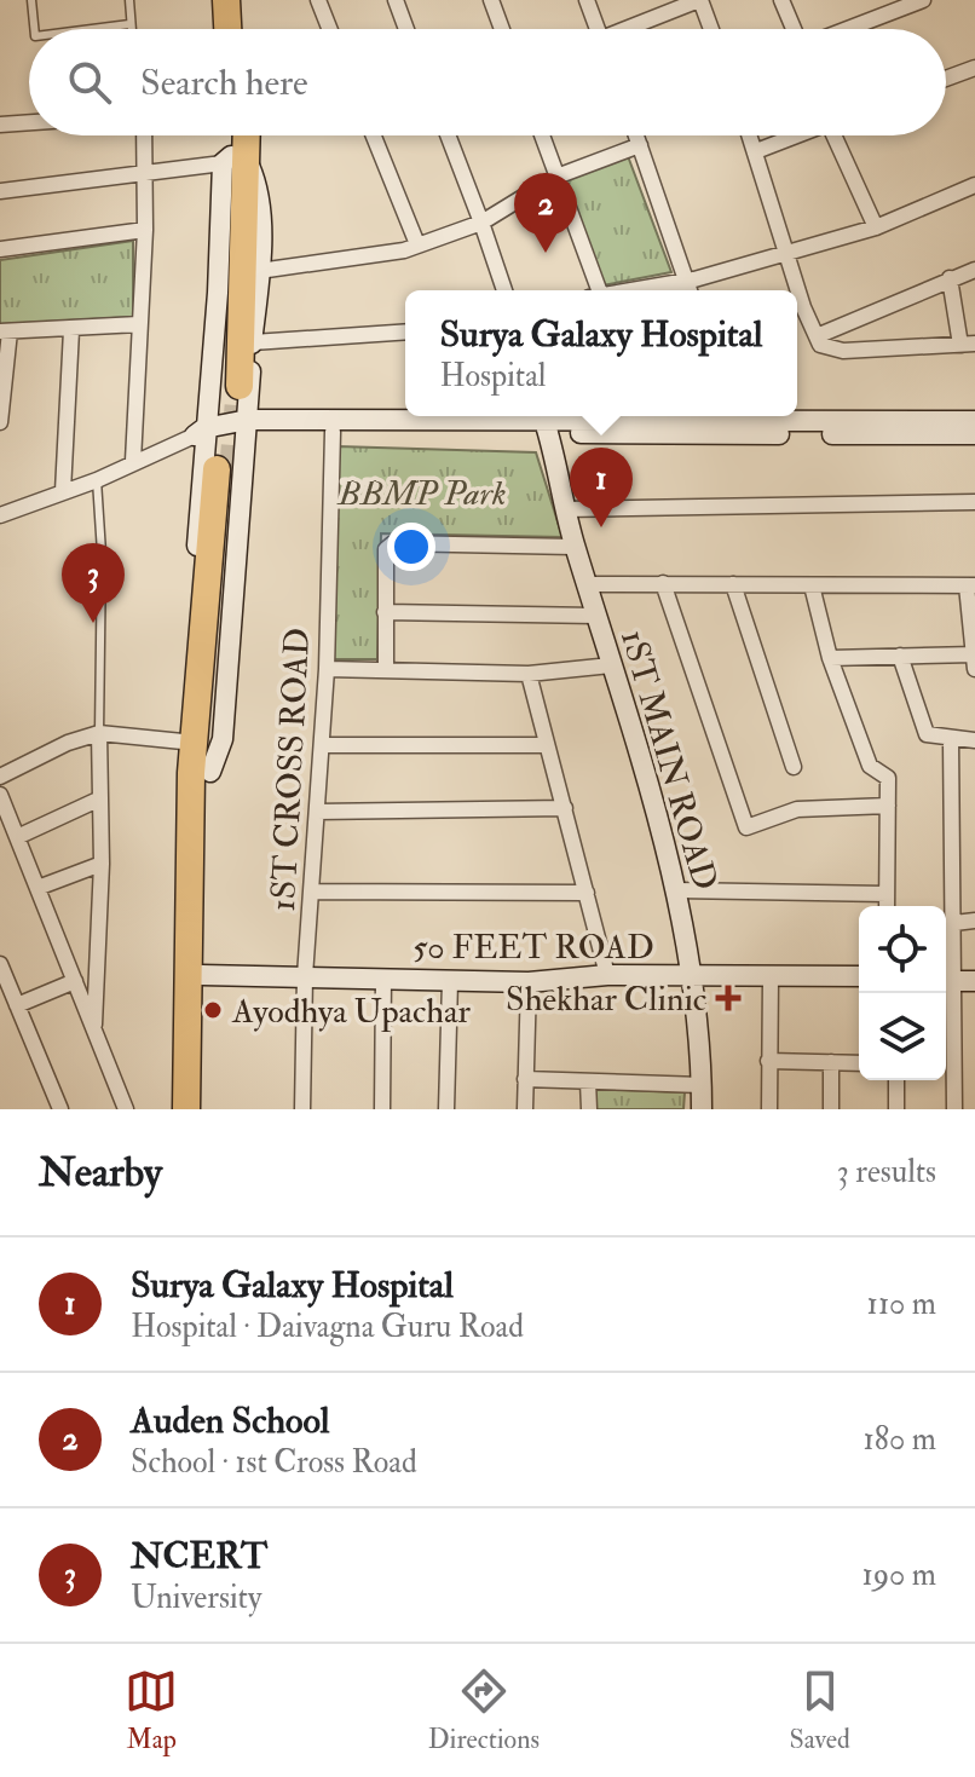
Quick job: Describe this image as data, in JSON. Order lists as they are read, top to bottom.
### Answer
{
  "streets": {
    "street": ["1ST MAIN ROAD", "1ST CROSS ROAD", "50 FEET ROAD"]
  },
  "crossings": [
    ["1ST MAIN ROAD", "50 FEET ROAD"],
    ["1ST CROSS ROAD", "50 FEET ROAD"]
  ],
  "parks": ["BBMP Park"],
  "places": {
    "health": ["Shekhar Clinic"],
    "other": ["Ayodhya Upachar"]
  },
  "page": {
    "search": "Search here",
    "pins": ["2", "1", "3"],
    "popup": ["Surya Galaxy Hospital", "Hospital"],
    "heading": ["Nearby", "3 results"],
    "list": [
      {
        "mark": "1",
        "name": "Surya Galaxy Hospital",
        "note": "Hospital · Daivagna Guru Road",
        "value": "110 m"
      },
      {
        "mark": "2",
        "name": "Auden School",
        "note": "School · 1st Cross Road",
        "value": "180 m"
      },
      {
        "mark": "3",
        "name": "NCERT",
        "note": "University",
        "value": "190 m"
      }
    ],
    "nav": ["Map", "Directions", "Saved"]
  }
}
